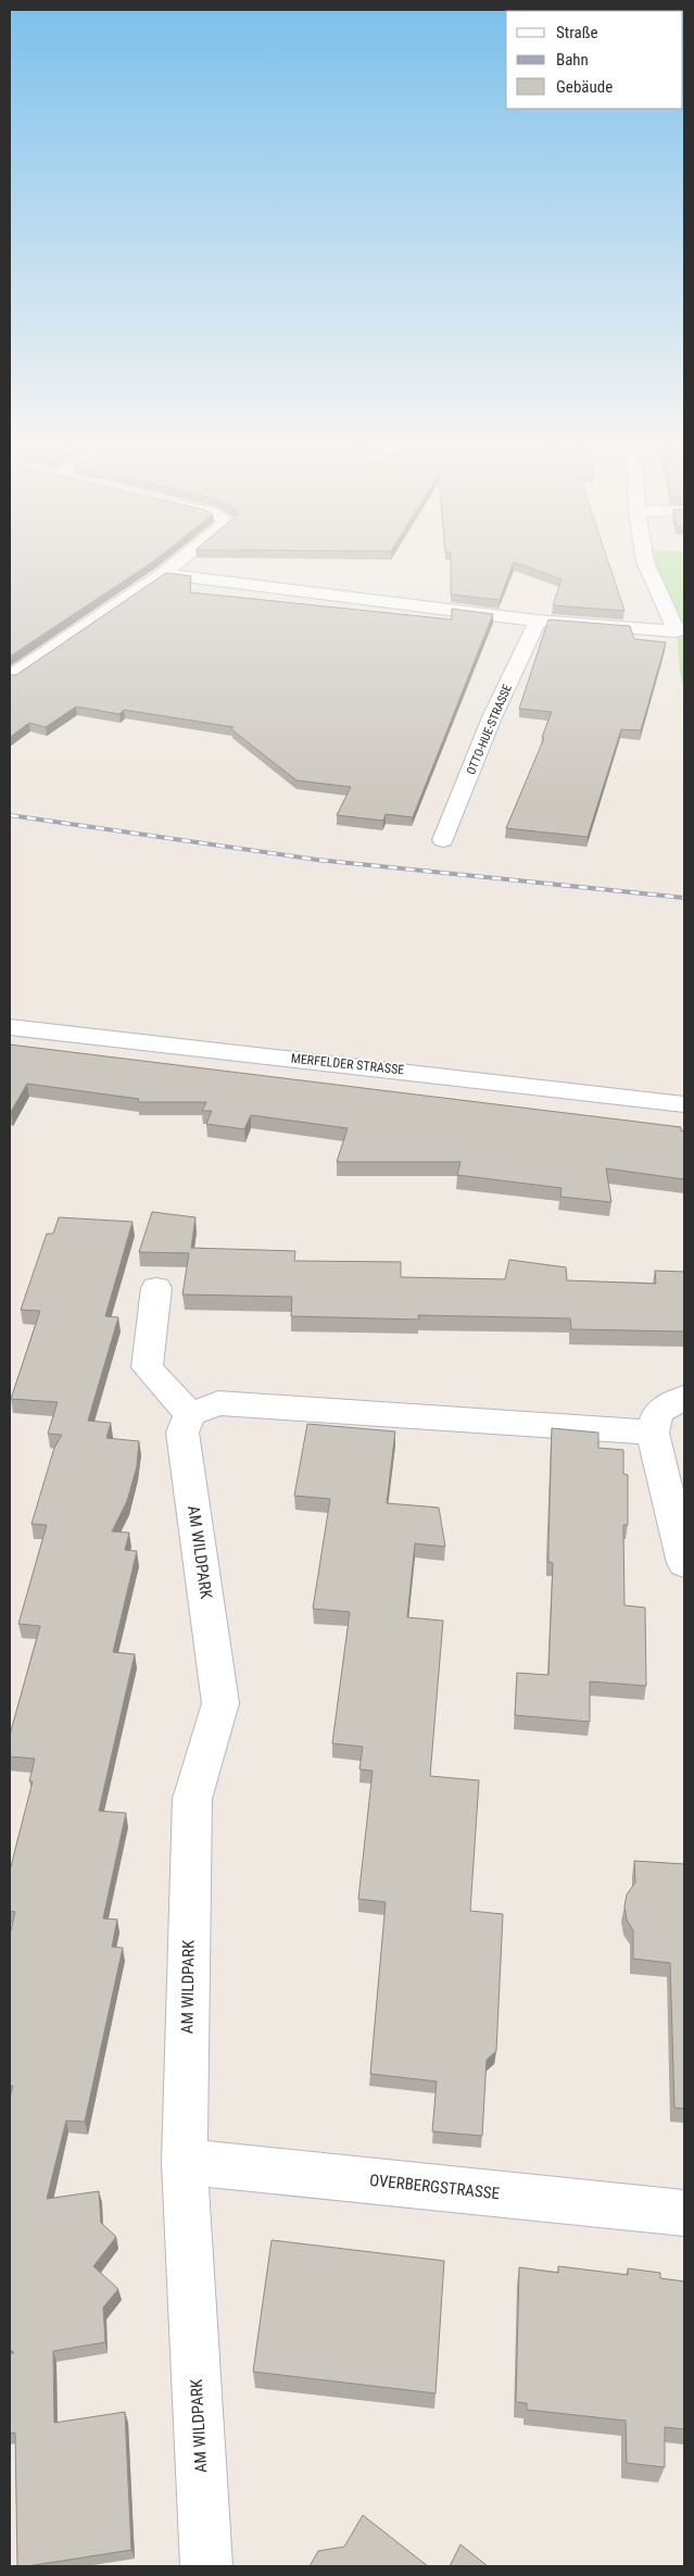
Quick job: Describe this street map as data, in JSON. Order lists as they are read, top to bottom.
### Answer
{
  "streets": {
    "street": [
      "OTTO-HUE-STRASSE",
      "MERFELDER STRASSE",
      "AM WILDPARK",
      "OVERBERGSTRASSE"
    ]
  },
  "crossings": [
    ["AM WILDPARK", "OVERBERGSTRASSE"]
  ],
  "legend": ["Straße", "Bahn", "Gebäude"]
}
